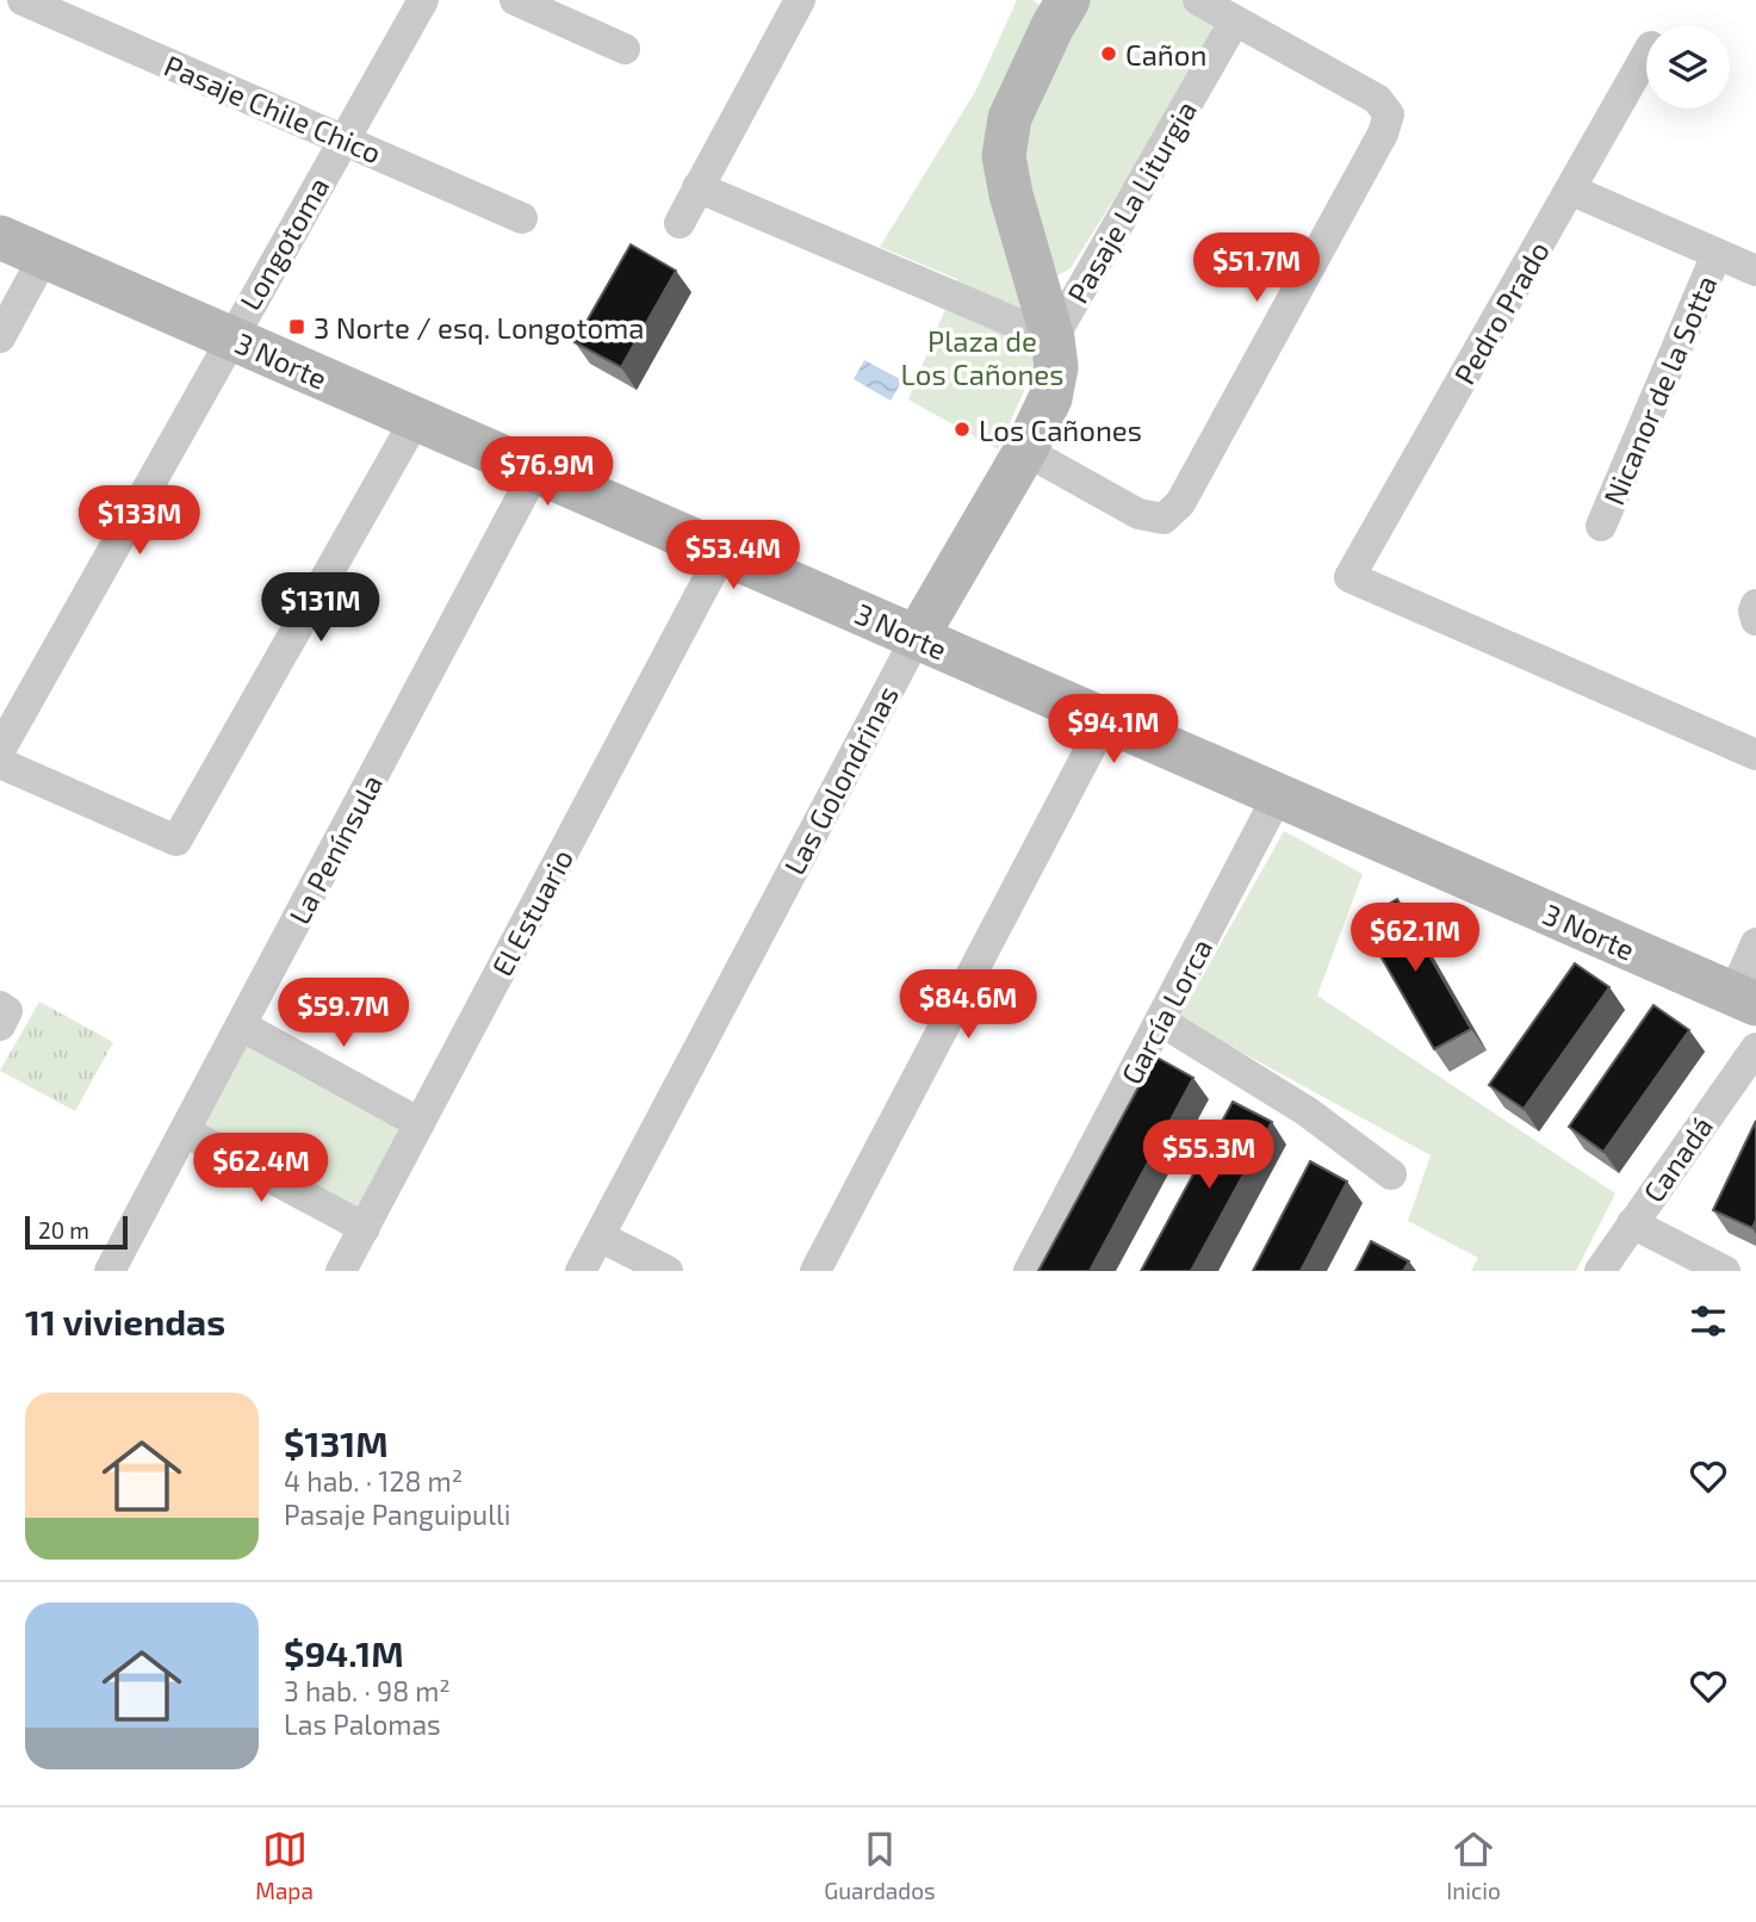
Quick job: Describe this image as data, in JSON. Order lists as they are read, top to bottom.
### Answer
{
  "streets": {
    "street": [
      "Pasaje Chile Chico",
      "Pasaje La Liturgia",
      "Longotoma",
      "Pedro Prado",
      "3 Norte",
      "Nicanor de la Sotta",
      "Las Golondrinas",
      "La Península",
      "El Estuario",
      "García Lorca",
      "Canadá"
    ]
  },
  "crossings": [
    ["Pasaje Chile Chico", "Longotoma"],
    ["Pasaje La Liturgia", "Las Golondrinas"],
    ["Longotoma", "3 Norte"],
    ["3 Norte", "Las Golondrinas"],
    ["3 Norte", "La Península"],
    ["3 Norte", "El Estuario"],
    ["3 Norte", "García Lorca"]
  ],
  "parks": ["Plaza de Los Cañones"],
  "places": {
    "other": ["Cañon", "Los Cañones"],
    "transit": ["3 Norte / esq. Longotoma"]
  },
  "scale_bar": "20 m",
  "page": {
    "price": [
      "$51.7M",
      "$76.9M",
      "$133M",
      "$53.4M",
      "$131M",
      "$94.1M",
      "$62.1M",
      "$84.6M",
      "$59.7M",
      "$55.3M",
      "$62.4M"
    ],
    "scale": "20 m",
    "heading": "11 viviendas",
    "list": [
      {
        "name": "$131M",
        "note": "4 hab. · 128 m² · Pasaje Panguipulli"
      },
      {
        "name": "$94.1M",
        "note": "3 hab. · 98 m² · Las Palomas"
      }
    ],
    "tabs": ["Mapa", "Guardados", "Inicio"]
  }
}
